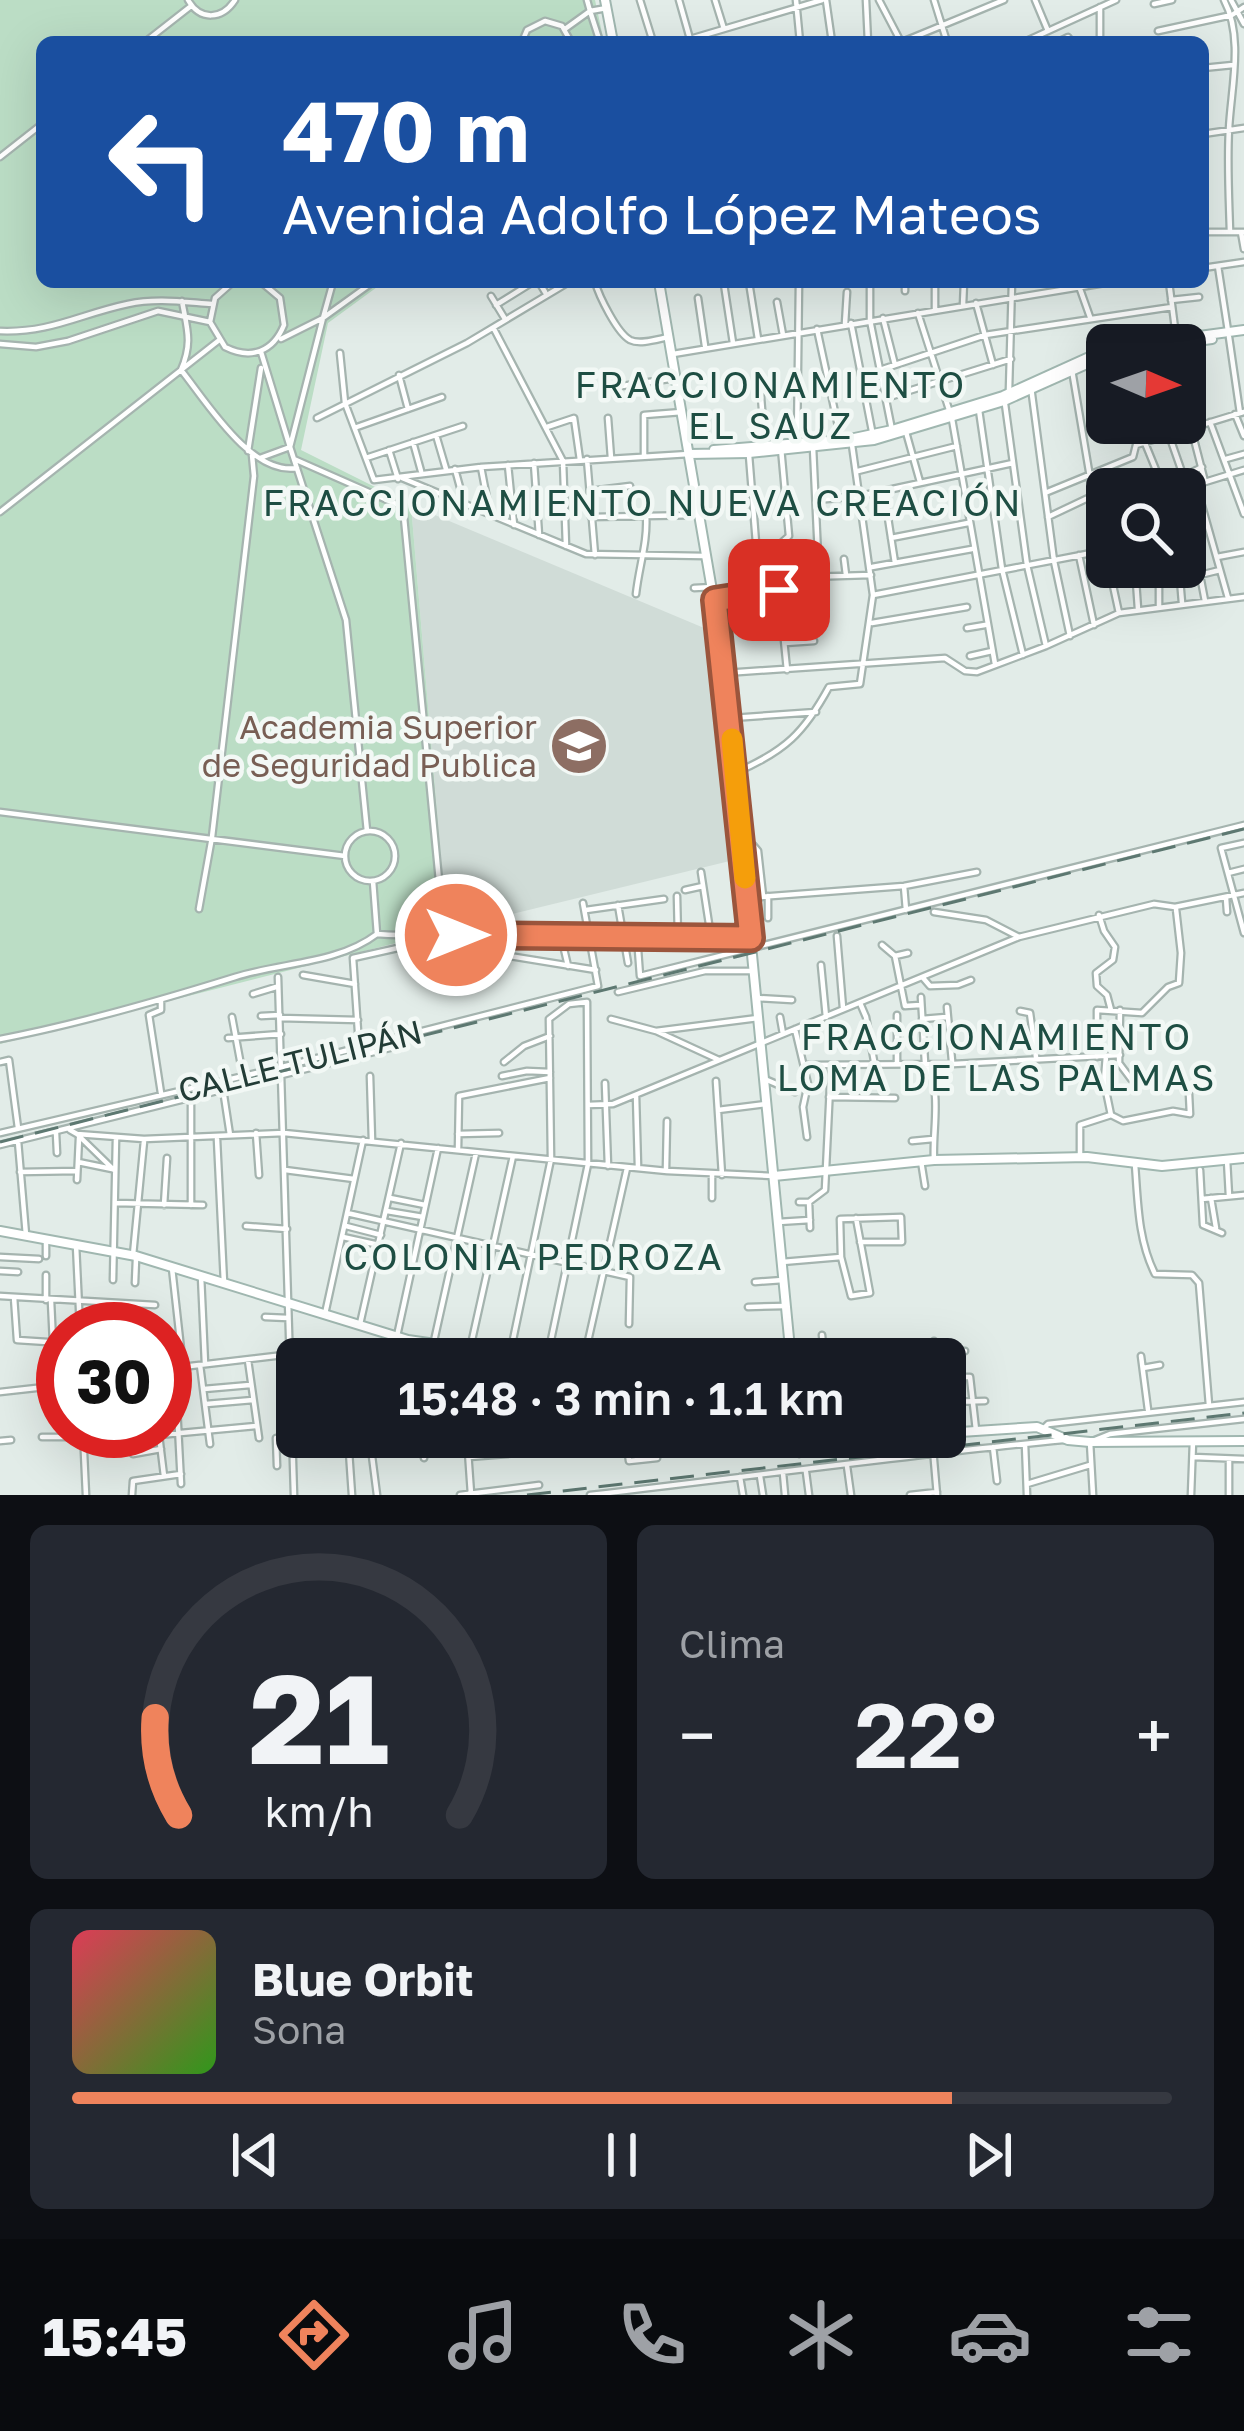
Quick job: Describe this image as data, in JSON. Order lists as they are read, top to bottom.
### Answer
{
  "streets": {
    "street": ["CALLE TULIPÁN"]
  },
  "districts": [
    "FRACCIONAMIENTO EL SAUZ",
    "FRACCIONAMIENTO NUEVA CREACIÓN",
    "FRACCIONAMIENTO LOMA DE LAS PALMAS",
    "COLONIA PEDROZA"
  ],
  "places": {
    "school or university": ["Academia Superior de Seguridad Publica"]
  },
  "north": "right",
  "page": {
    "turn": ["470 m", "Avenida Adolfo López Mateos"],
    "limit": "30",
    "trip": "15:48 · 3 min · 1.1 km",
    "tile": "Clima",
    "heat": ["−", "22°", "+"],
    "song": ["Blue Orbit", "Sona"],
    "tabs": "15:45",
    "gauge": ["21", "km/h"]
  }
}
